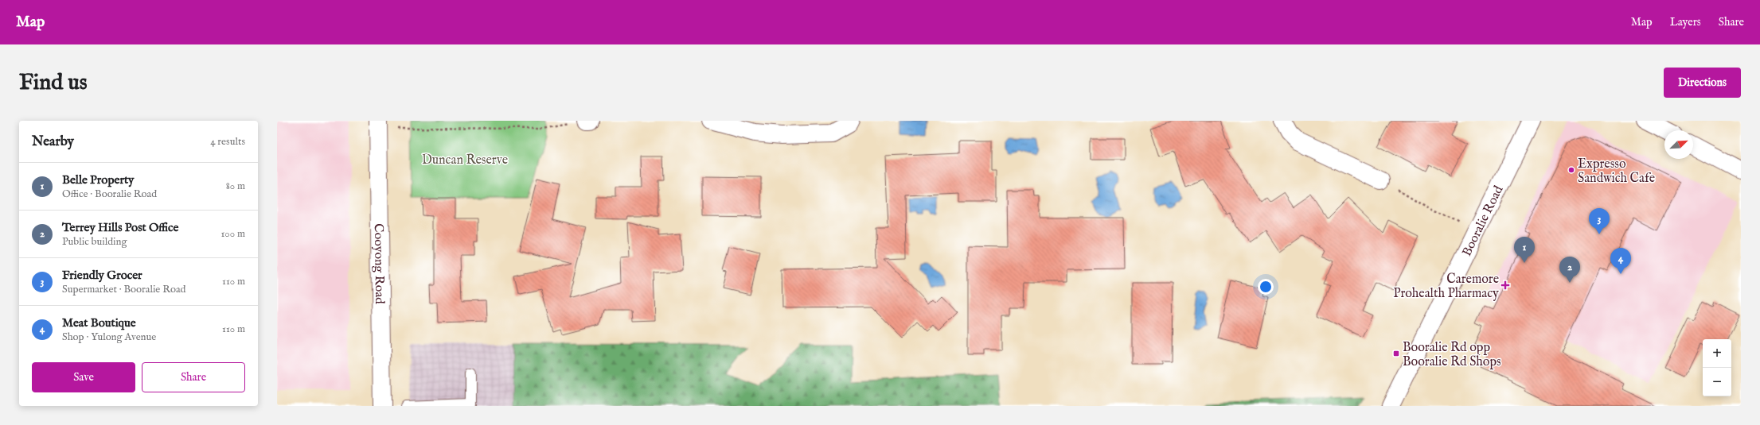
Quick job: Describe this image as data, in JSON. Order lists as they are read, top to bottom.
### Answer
{
  "streets": {
    "street": ["Booralie Road", "Cooyong Road"]
  },
  "parks": ["Duncan Reserve"],
  "places": {
    "other": ["Expresso Sandwich Cafe"],
    "health": ["Caremore Prohealth Pharmacy"],
    "transit": ["Booralie Rd opp Booralie Rd Shops"]
  },
  "north": "top right",
  "page": {
    "header": "Map",
    "nav": ["Map", "Layers", "Share"],
    "buttons": [
      "Directions",
      ["Save", "Share"]
    ],
    "title": "Find us",
    "heading": ["Nearby", "4 results"],
    "list": [
      {
        "mark": "1",
        "name": "Belle Property",
        "note": "Office · Booralie Road",
        "value": "80 m"
      },
      {
        "mark": "2",
        "name": "Terrey Hills Post Office",
        "note": "Public building",
        "value": "100 m"
      },
      {
        "mark": "3",
        "name": "Friendly Grocer",
        "note": "Supermarket · Booralie Road",
        "value": "110 m"
      },
      {
        "mark": "4",
        "name": "Meat Boutique",
        "note": "Shop · Yulong Avenue",
        "value": "110 m"
      }
    ],
    "pins": [
      "3",
      "1",
      "4",
      "2"
    ],
    "map_buttons": ["+", "−"]
  }
}
